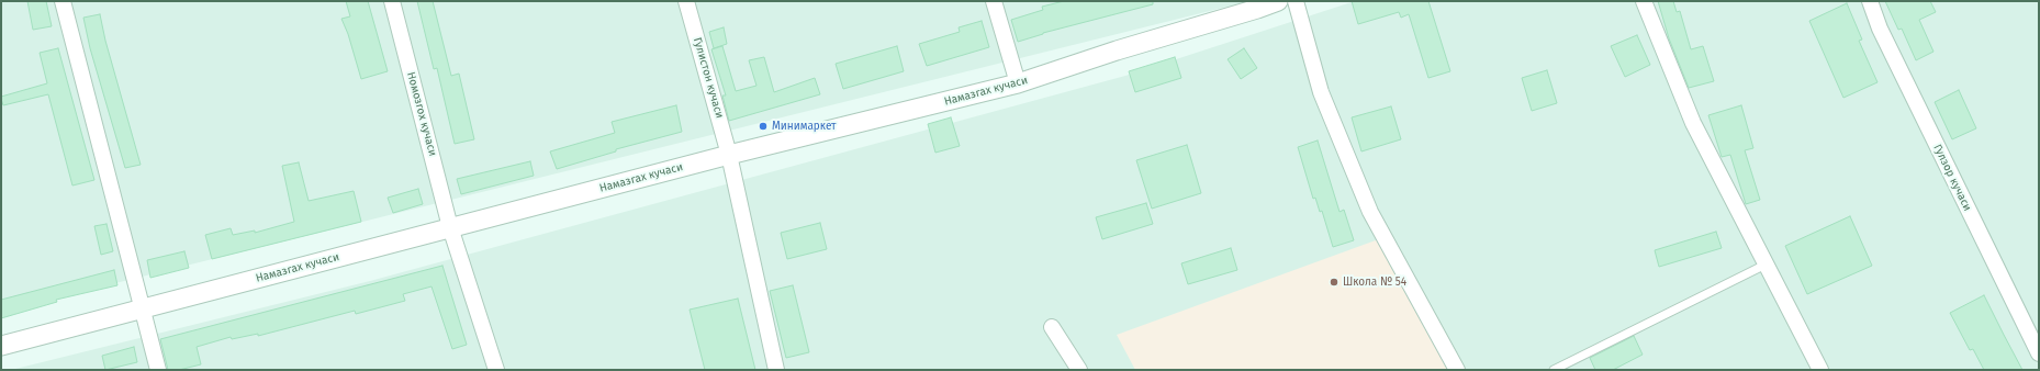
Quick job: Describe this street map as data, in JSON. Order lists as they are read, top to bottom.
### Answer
{
  "streets": {
    "street": [
      "Гулистон кучаси",
      "Намазгах кучаси",
      "Номозгох кучаси",
      "Гулзор кучаси"
    ]
  },
  "crossings": [
    ["Гулистон кучаси", "Намазгах кучаси"],
    ["Намазгах кучаси", "Номозгох кучаси"]
  ],
  "places": ["Минимаркет", "Школа № 54"]
}
